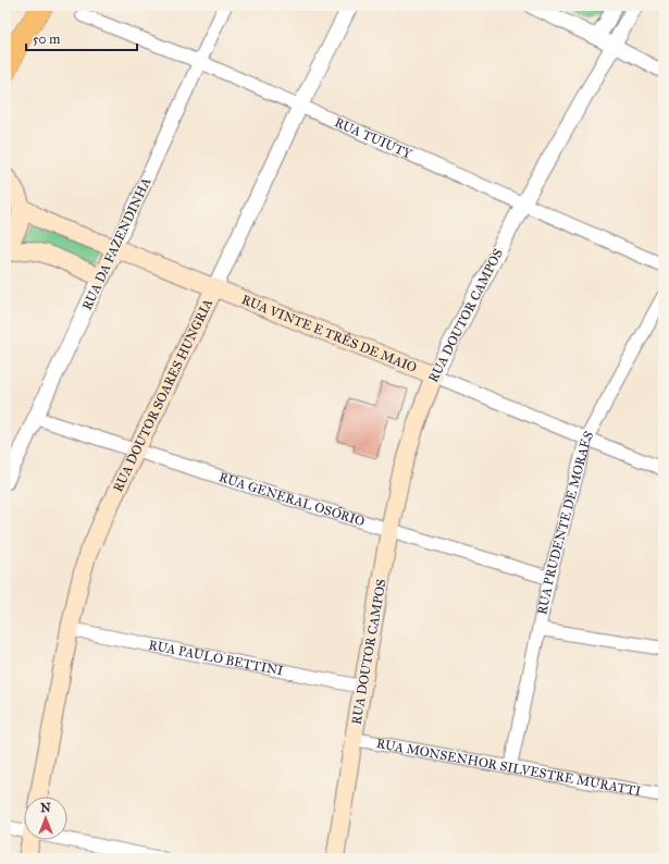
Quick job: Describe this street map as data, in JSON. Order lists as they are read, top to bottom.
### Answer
{
  "streets": {
    "main road": [
      "RUA DA FAZENDINHA",
      "RUA DOUTOR CAMPOS",
      "RUA VINTE E TRÊS DE MAIO",
      "RUA DOUTOR SOARES HUNGRIA"
    ],
    "street": [
      "RUA TUIUTY",
      "RUA GENERAL OSÓRIO",
      "RUA PRUDENTE DE MORAES",
      "RUA PAULO BETTINI",
      "RUA MONSENHOR SILVESTRE MURATTI"
    ]
  },
  "crossings": [
    ["RUA TUIUTY", "RUA DA FAZENDINHA"],
    ["RUA TUIUTY", "RUA DOUTOR CAMPOS"],
    ["RUA TUIUTY", "RUA DOUTOR SOARES HUNGRIA"],
    ["RUA DA FAZENDINHA", "RUA VINTE E TRÊS DE MAIO"],
    ["RUA DA FAZENDINHA", "RUA GENERAL OSÓRIO"],
    ["RUA DOUTOR CAMPOS", "RUA VINTE E TRÊS DE MAIO"],
    ["RUA DOUTOR CAMPOS", "RUA GENERAL OSÓRIO"],
    ["RUA DOUTOR CAMPOS", "RUA PAULO BETTINI"],
    ["RUA DOUTOR CAMPOS", "RUA MONSENHOR SILVESTRE MURATTI"],
    ["RUA VINTE E TRÊS DE MAIO", "RUA DOUTOR SOARES HUNGRIA"],
    ["RUA VINTE E TRÊS DE MAIO", "RUA PRUDENTE DE MORAES"],
    ["RUA DOUTOR SOARES HUNGRIA", "RUA GENERAL OSÓRIO"],
    ["RUA DOUTOR SOARES HUNGRIA", "RUA PAULO BETTINI"],
    ["RUA GENERAL OSÓRIO", "RUA PRUDENTE DE MORAES"],
    ["RUA PRUDENTE DE MORAES", "RUA MONSENHOR SILVESTRE MURATTI"]
  ],
  "scale_bar": "50 m",
  "north": "top"
}
